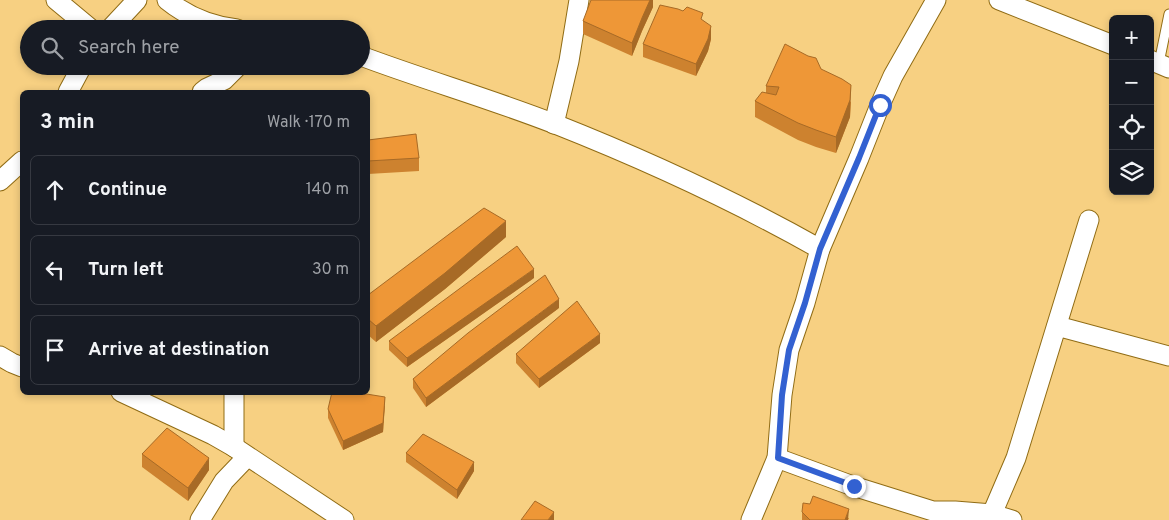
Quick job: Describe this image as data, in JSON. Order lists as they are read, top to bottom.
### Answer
{
  "page": {
    "map_buttons": ["+", "−"],
    "search": "Search here",
    "heading": ["3 min", "Walk · 170 m"],
    "list": [
      ["Continue", "140 m"],
      ["Turn left", "30 m"],
      "Arrive at destination"
    ]
  }
}
